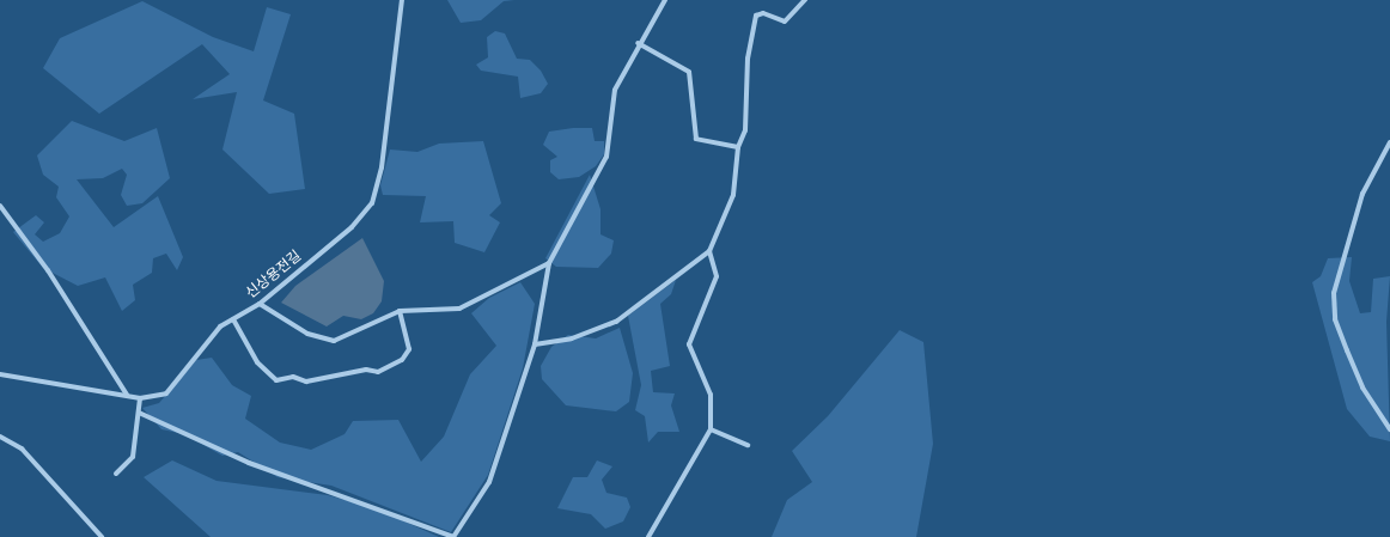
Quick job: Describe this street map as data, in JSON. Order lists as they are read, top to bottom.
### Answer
{
  "streets": {
    "street": ["신상용전길"]
  }
}
